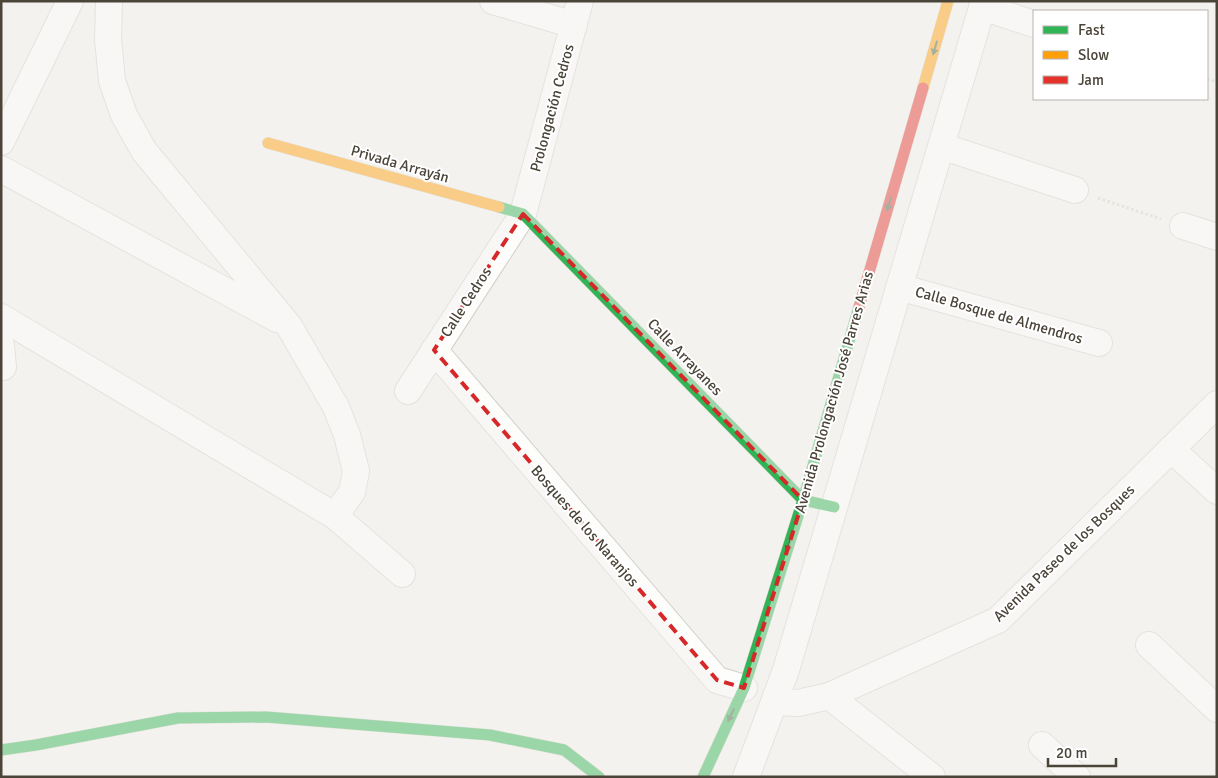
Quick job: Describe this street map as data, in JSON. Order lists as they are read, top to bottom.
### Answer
{
  "streets": {
    "street": [
      "Prolongación Cedros",
      "Privada Arrayán",
      "Calle Cedros",
      "Calle Bosque de Almendros",
      "Calle Arrayanes",
      "Avenida Prolongación José Parres Arias",
      "Bosques de los Naranjos",
      "Avenida Paseo de los Bosques"
    ]
  },
  "crossings": [
    ["Prolongación Cedros", "Privada Arrayán"],
    ["Prolongación Cedros", "Calle Cedros"],
    ["Prolongación Cedros", "Calle Arrayanes"],
    ["Privada Arrayán", "Calle Cedros"],
    ["Privada Arrayán", "Calle Arrayanes"],
    ["Calle Cedros", "Calle Arrayanes"],
    ["Calle Cedros", "Bosques de los Naranjos"],
    ["Calle Bosque de Almendros", "Avenida Prolongación José Parres Arias"],
    ["Calle Arrayanes", "Avenida Prolongación José Parres Arias"],
    ["Avenida Prolongación José Parres Arias", "Bosques de los Naranjos"],
    ["Avenida Prolongación José Parres Arias", "Avenida Paseo de los Bosques"]
  ],
  "legend": ["Fast", "Slow", "Jam"],
  "scale_bar": "20 m"
}
